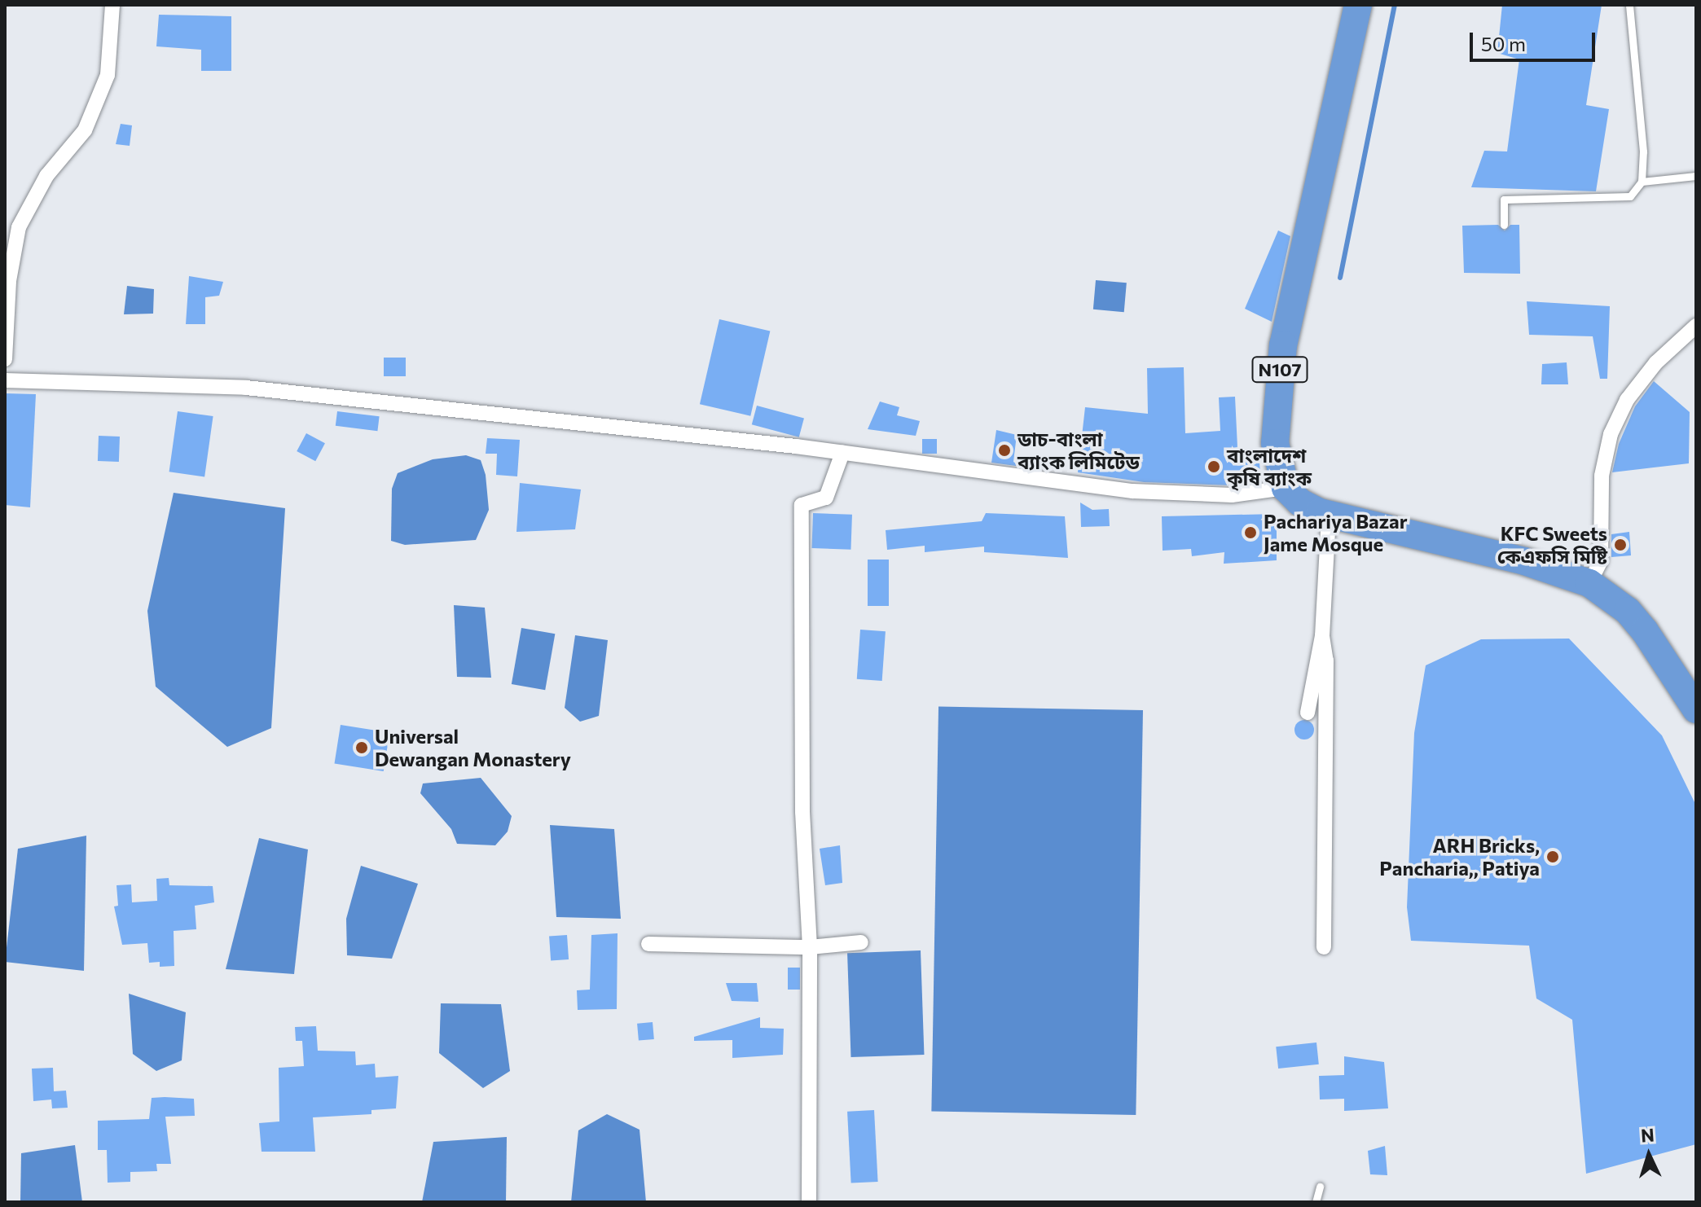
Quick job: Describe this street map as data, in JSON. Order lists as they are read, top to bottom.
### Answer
{
  "streets": {
    "highway": ["N107"]
  },
  "places": [
    "ডাচ-বাংলা ব্যাংক লিমিটেড",
    "বাংলাদেশ কৃষি ব্যাংক",
    "Pachariya Bazar Jame Mosque",
    "KFC Sweets কেএফসি মিষ্টি",
    "Universal Dewangan Monastery",
    "ARH Bricks, Pancharia,, Patiya"
  ],
  "scale_bar": "50 m",
  "north": "top"
}
